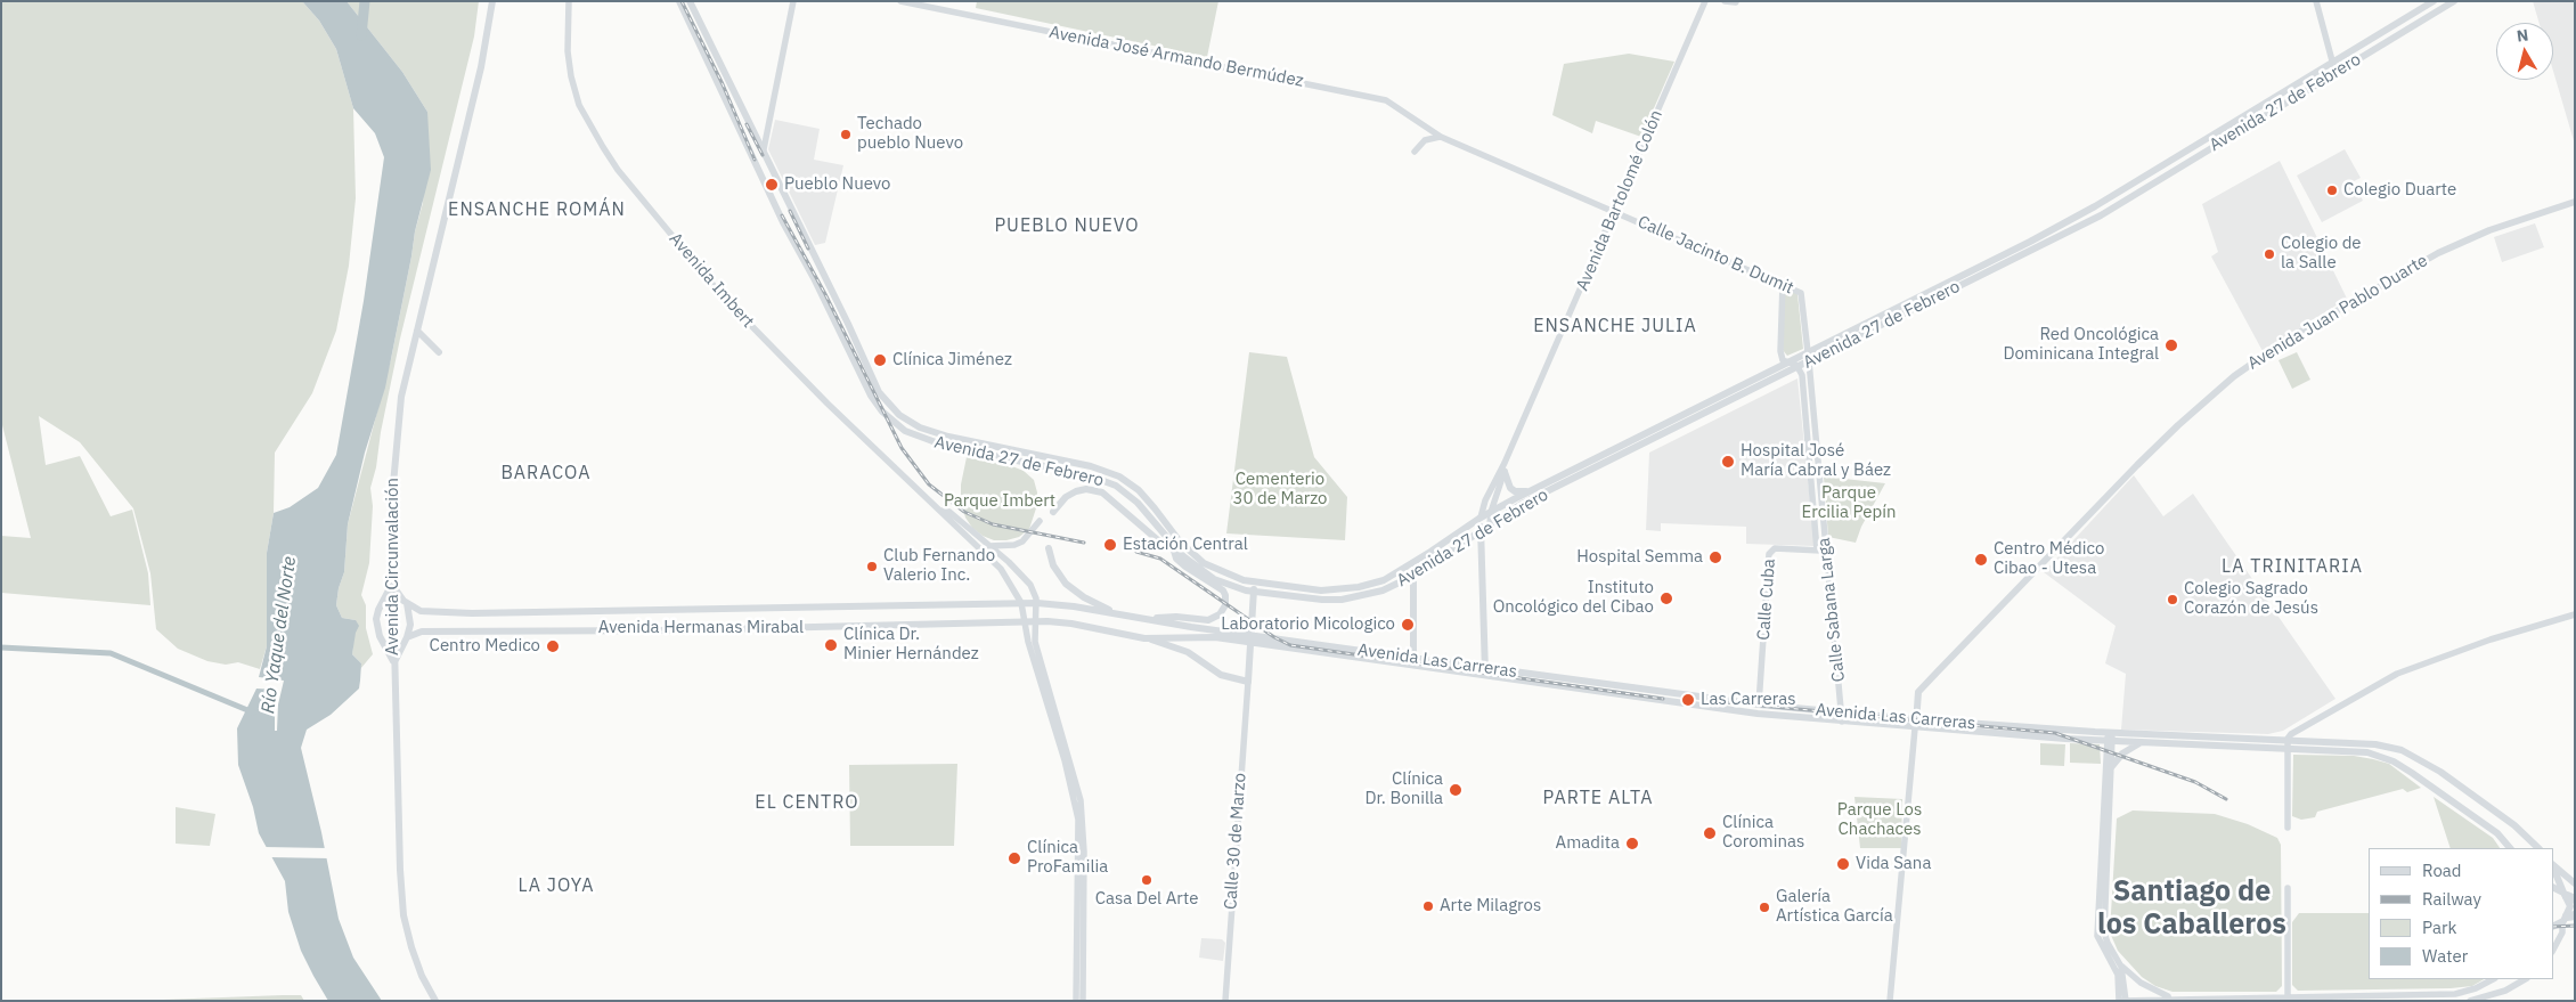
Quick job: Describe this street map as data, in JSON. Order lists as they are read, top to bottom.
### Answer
{
  "streets": {
    "main road": [
      "Avenida José Armando Bermúdez",
      "Avenida 27 de Febrero",
      "Avenida Bartolomé Colón",
      "Calle Jacinto B. Dumit",
      "Avenida Imbert",
      "Avenida Juan Pablo Duarte",
      "Avenida Circunvalación",
      "Calle Cuba",
      "Calle Sabana Larga",
      "Avenida Hermanas Mirabal",
      "Avenida Las Carreras",
      "Calle 30 de Marzo"
    ]
  },
  "crossings": [
    ["Avenida José Armando Bermúdez", "Calle Jacinto B. Dumit"],
    ["Avenida 27 de Febrero", "Avenida Bartolomé Colón"],
    ["Avenida 27 de Febrero", "Calle Sabana Larga"],
    ["Avenida 27 de Febrero", "Calle 30 de Marzo"],
    ["Avenida Bartolomé Colón", "Calle Jacinto B. Dumit"],
    ["Calle Jacinto B. Dumit", "Calle Sabana Larga"],
    ["Avenida Imbert", "Avenida Hermanas Mirabal"],
    ["Avenida Imbert", "Avenida Las Carreras"],
    ["Avenida Juan Pablo Duarte", "Avenida Las Carreras"],
    ["Avenida Circunvalación", "Avenida Hermanas Mirabal"],
    ["Calle Cuba", "Calle Sabana Larga"],
    ["Calle Cuba", "Avenida Las Carreras"],
    ["Calle Sabana Larga", "Avenida Las Carreras"],
    ["Avenida Hermanas Mirabal", "Avenida Las Carreras"]
  ],
  "districts": [
    "ENSANCHE ROMÁN",
    "PUEBLO NUEVO",
    "ENSANCHE JULIA",
    "BARACOA",
    "LA TRINITARIA",
    "PARTE ALTA",
    "EL CENTRO",
    "LA JOYA",
    "Santiago de los Caballeros"
  ],
  "water": ["Río Yaque del Norte"],
  "parks": [
    "Cementerio 30 de Marzo",
    "Parque Ercilia Pepín",
    "Parque Imbert",
    "Parque Los Chachaces"
  ],
  "places": [
    "Techado pueblo Nuevo",
    "Pueblo Nuevo",
    "Colegio Duarte",
    "Colegio de la Salle",
    "Red Oncológica Dominicana Integral",
    "Clínica Jiménez",
    "Hospital José María Cabral y Báez",
    "Estación Central",
    "Hospital Semma",
    "Centro Médico Cibao - Utesa",
    "Club Fernando Valerio Inc.",
    "Instituto Oncológico del Cibao",
    "Colegio Sagrado Corazón de Jesús",
    "Laboratorio Micologico",
    "Clínica Dr. Minier Hernández",
    "Centro Medico",
    "Las Carreras",
    "Clínica Dr. Bonilla",
    "Clínica Corominas",
    "Amadita",
    "Clínica ProFamilia",
    "Vida Sana",
    "Casa Del Arte",
    "Arte Milagros",
    "Galería Artística García"
  ],
  "legend": [
    "Road",
    "Railway",
    "Park",
    "Water"
  ],
  "north": "top"
}
